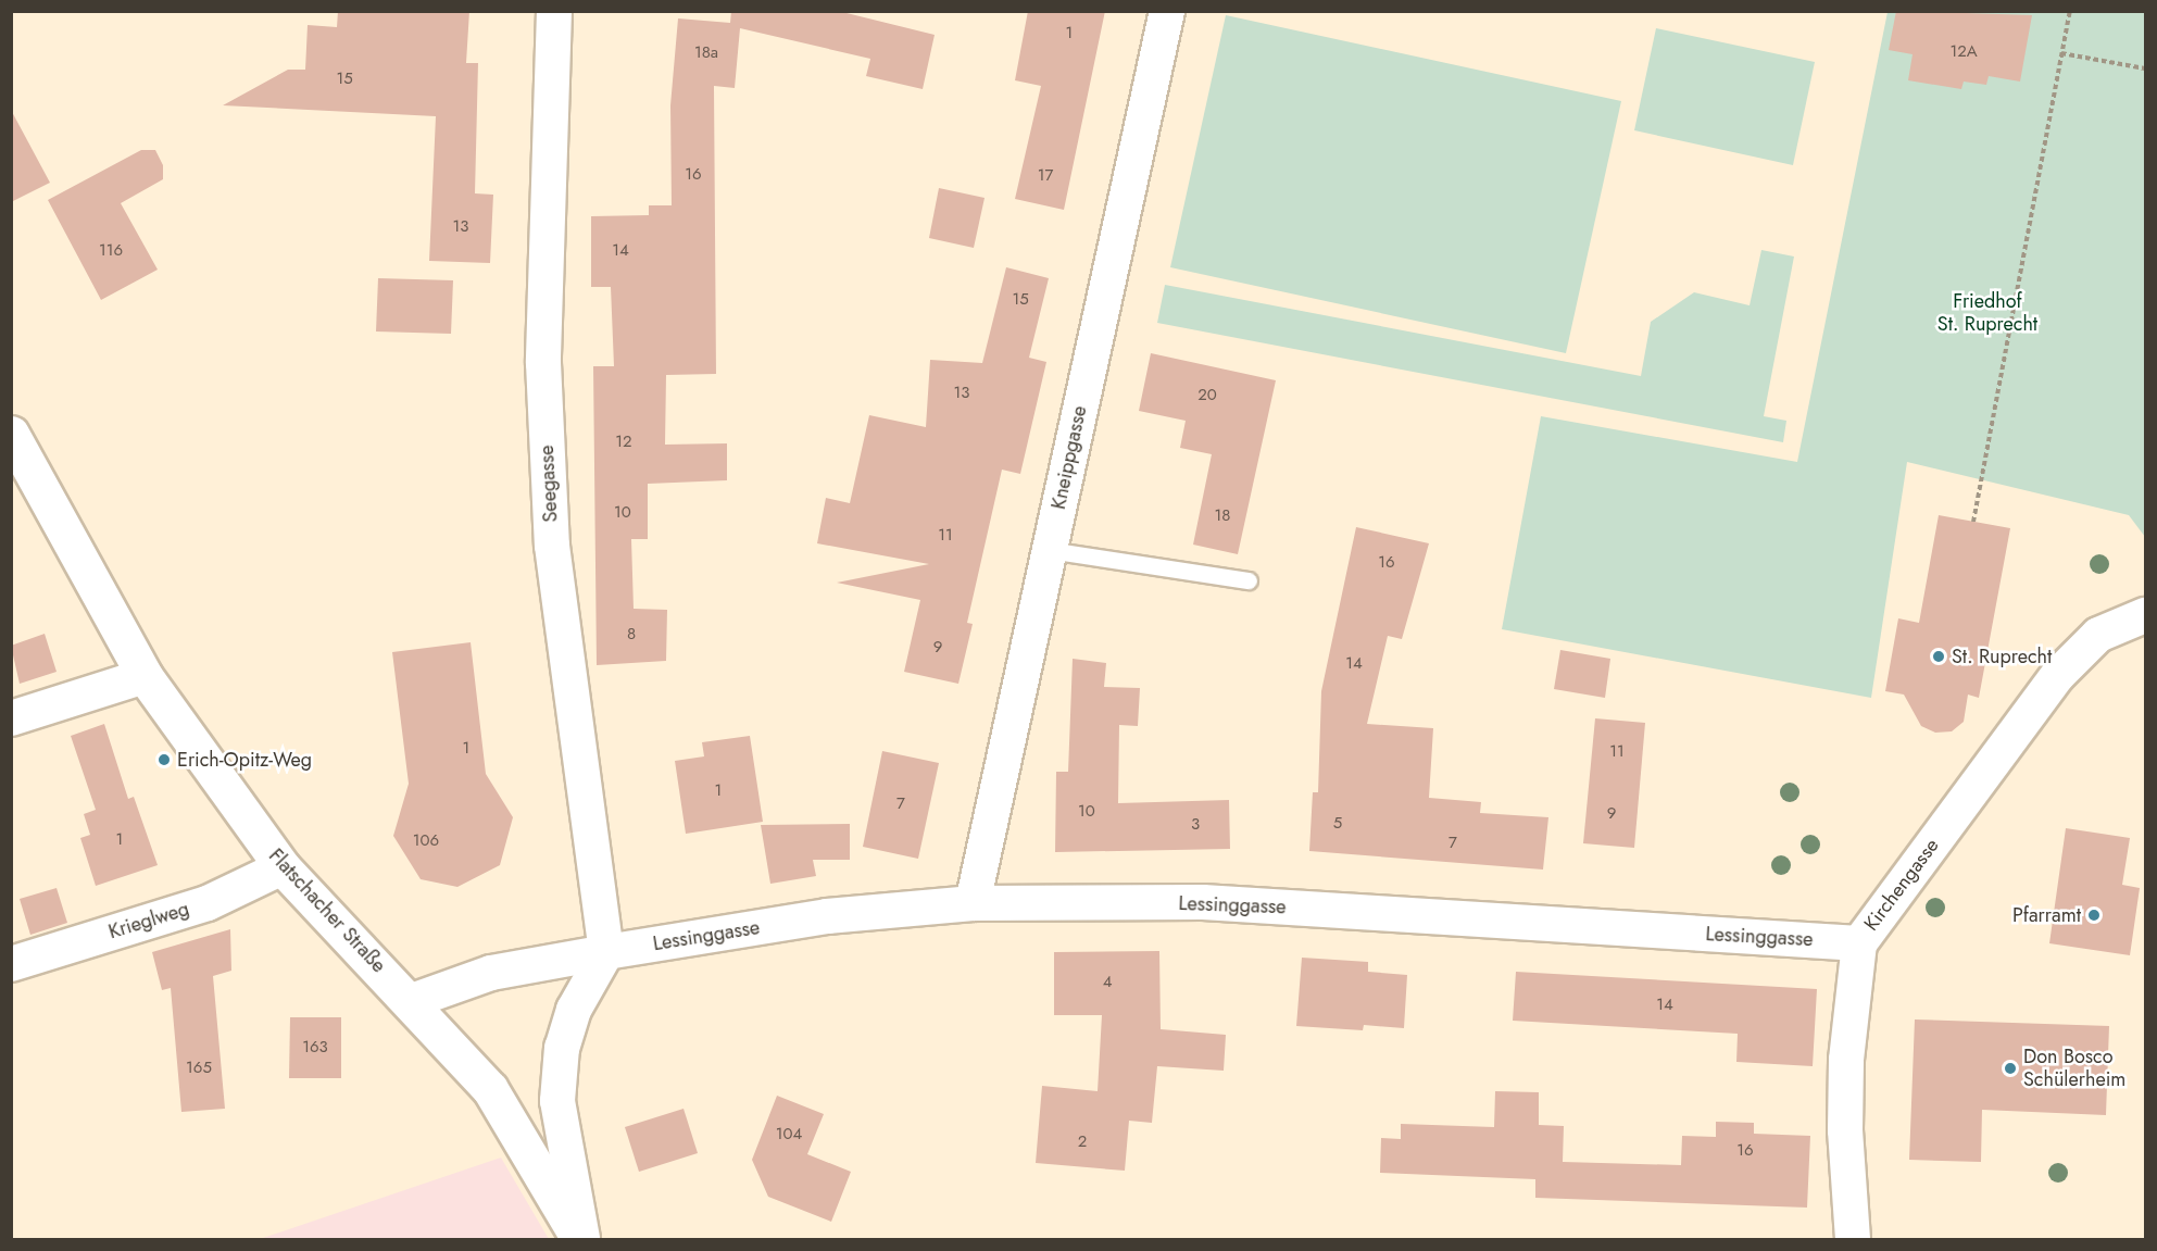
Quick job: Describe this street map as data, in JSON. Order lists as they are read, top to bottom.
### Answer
{
  "streets": {
    "street": [
      "Kneippgasse",
      "Seegasse",
      "Kirchengasse",
      "Lessinggasse",
      "Flatschacher Straße",
      "Krieglweg"
    ]
  },
  "crossings": [
    ["Kneippgasse", "Lessinggasse"],
    ["Seegasse", "Lessinggasse"],
    ["Kirchengasse", "Lessinggasse"],
    ["Lessinggasse", "Flatschacher Straße"],
    ["Flatschacher Straße", "Krieglweg"]
  ],
  "parks": ["Friedhof St. Ruprecht"],
  "places": [
    "St. Ruprecht",
    "Erich-Opitz-Weg",
    "Pfarramt",
    "Don Bosco Schülerheim"
  ],
  "house_numbers": [
    "1",
    "12A",
    "18a",
    "15",
    "16",
    "17",
    "13",
    "116",
    "14",
    "15",
    "13",
    "20",
    "12",
    "10",
    "18",
    "11",
    "16",
    "8",
    "9",
    "14",
    "1",
    "11",
    "1",
    "7",
    "10",
    "9",
    "5",
    "3",
    "1",
    "106",
    "7",
    "4",
    "14",
    "163",
    "165",
    "104",
    "2",
    "16"
  ]
}
